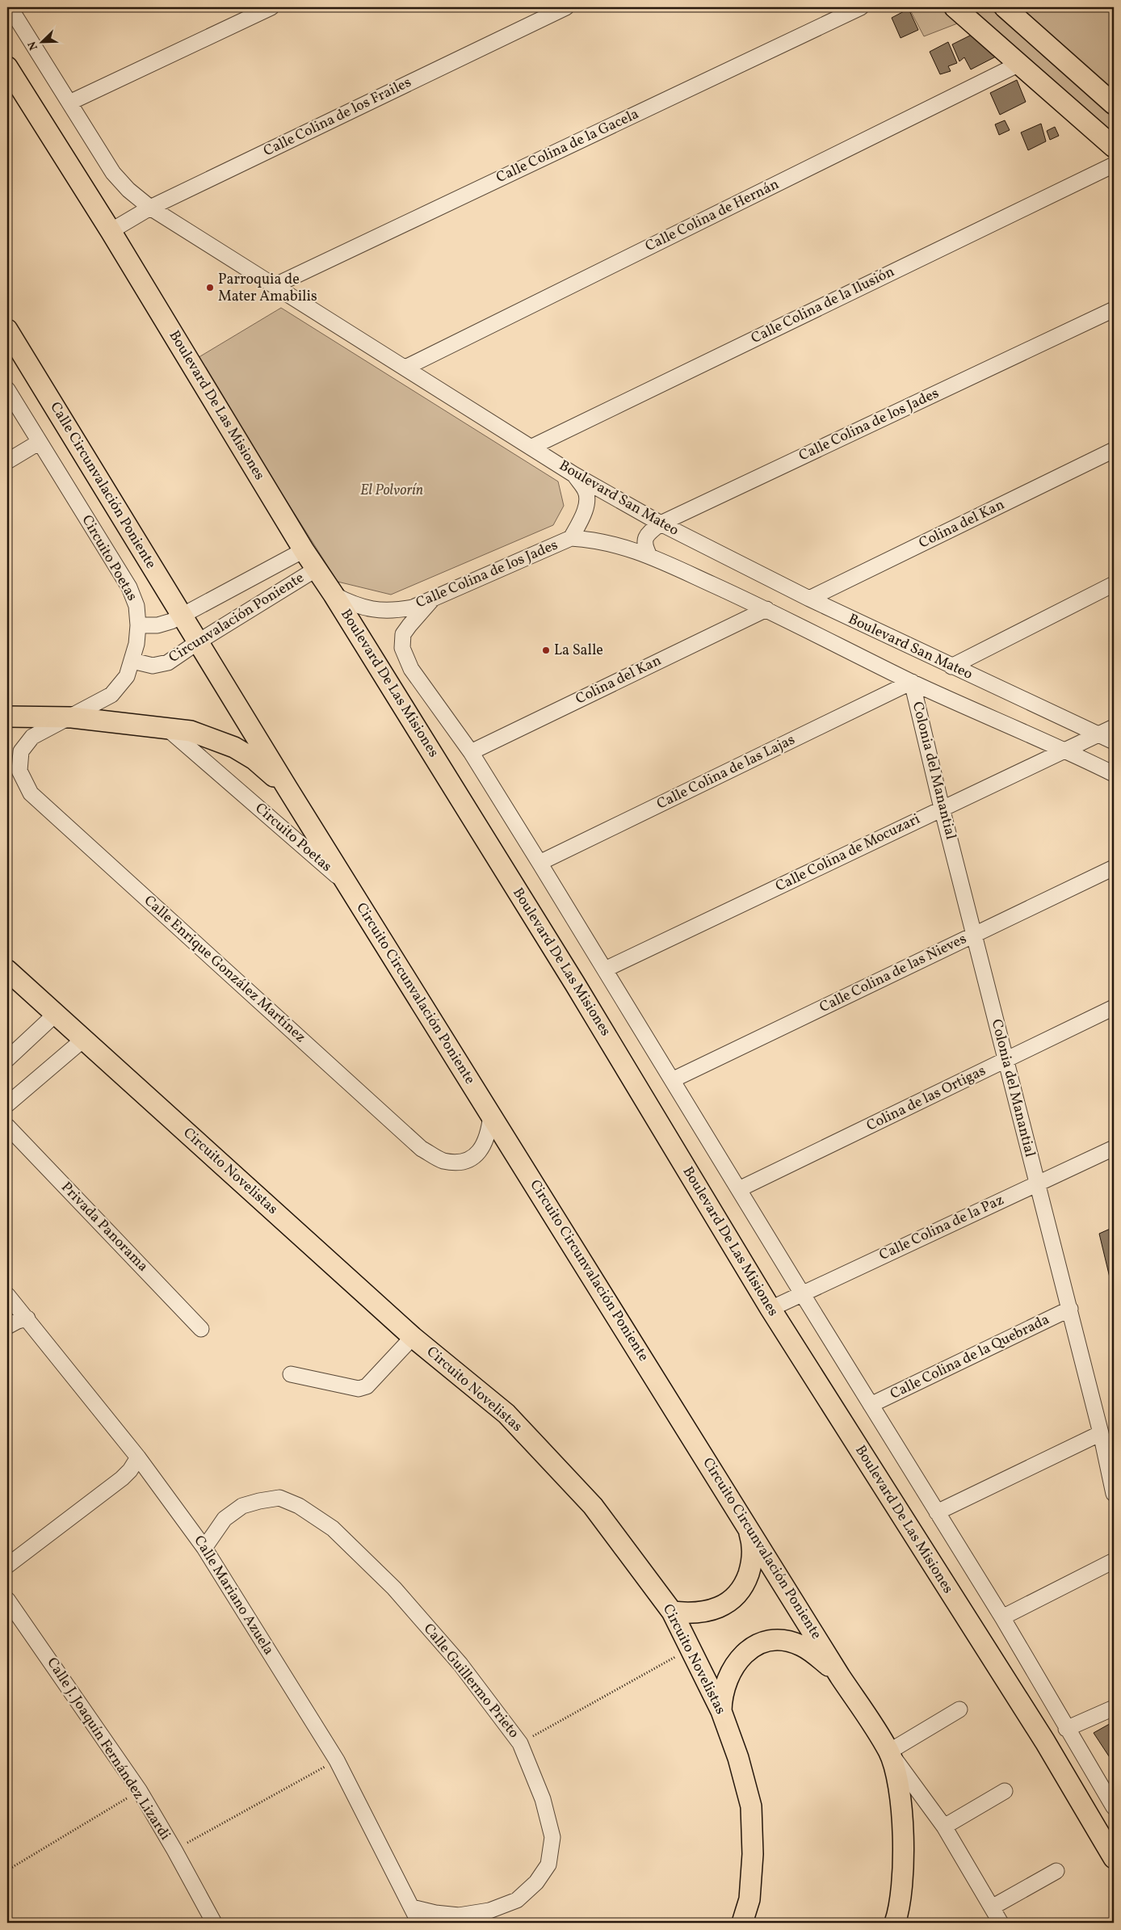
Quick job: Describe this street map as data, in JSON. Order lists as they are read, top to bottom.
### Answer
{
  "streets": {
    "main road": [
      "Boulevard De Las Misiones",
      "Calle Circunvalación Poniente",
      "Circuito Circunvalación Poniente",
      "Circuito Novelistas"
    ],
    "street": [
      "Calle Colina de los Frailes",
      "Calle Colina de la Gacela",
      "Calle Colina de Hernán",
      "Calle Colina de la Ilusión",
      "Calle Colina de los Jades",
      "Boulevard San Mateo",
      "Colina del Kan",
      "Circuito Poetas",
      "Circunvalación Poniente",
      "Colonia del Manantial",
      "Calle Colina de las Lajas",
      "Calle Colina de Mocuzari",
      "Calle Enrique González Martínez",
      "Calle Colina de las Nieves",
      "Colina de las Ortigas",
      "Privada Panorama",
      "Calle Colina de la Paz",
      "Calle Colina de la Quebrada",
      "Calle Mariano Azuela",
      "Calle Guillermo Prieto",
      "Calle J. Joaquín Fernández Lizardi"
    ]
  },
  "crossings": [
    ["Calle Colina de los Frailes", "Boulevard De Las Misiones"],
    ["Calle Colina de los Frailes", "Boulevard San Mateo"],
    ["Calle Colina de la Gacela", "Boulevard San Mateo"],
    ["Calle Colina de Hernán", "Boulevard San Mateo"],
    ["Calle Colina de la Ilusión", "Boulevard San Mateo"],
    ["Boulevard De Las Misiones", "Calle Colina de los Jades"],
    ["Boulevard De Las Misiones", "Colina del Kan"],
    ["Boulevard De Las Misiones", "Circunvalación Poniente"],
    ["Boulevard De Las Misiones", "Calle Colina de las Lajas"],
    ["Boulevard De Las Misiones", "Calle Colina de Mocuzari"],
    ["Boulevard De Las Misiones", "Calle Colina de las Nieves"],
    ["Boulevard De Las Misiones", "Colina de las Ortigas"],
    ["Boulevard De Las Misiones", "Calle Colina de la Paz"],
    ["Boulevard De Las Misiones", "Calle Colina de la Quebrada"],
    ["Calle Colina de los Jades", "Boulevard San Mateo"],
    ["Calle Circunvalación Poniente", "Circunvalación Poniente"],
    ["Calle Circunvalación Poniente", "Circuito Circunvalación Poniente"],
    ["Boulevard San Mateo", "Colina del Kan"],
    ["Boulevard San Mateo", "Colonia del Manantial"],
    ["Boulevard San Mateo", "Calle Colina de las Lajas"],
    ["Boulevard San Mateo", "Calle Colina de Mocuzari"],
    ["Circuito Poetas", "Circunvalación Poniente"],
    ["Circuito Poetas", "Calle Enrique González Martínez"],
    ["Circuito Poetas", "Circuito Circunvalación Poniente"],
    ["Circunvalación Poniente", "Circuito Circunvalación Poniente"],
    ["Colonia del Manantial", "Calle Colina de las Lajas"],
    ["Colonia del Manantial", "Calle Colina de Mocuzari"],
    ["Colonia del Manantial", "Calle Colina de las Nieves"],
    ["Colonia del Manantial", "Colina de las Ortigas"],
    ["Colonia del Manantial", "Calle Colina de la Paz"],
    ["Colonia del Manantial", "Calle Colina de la Quebrada"],
    ["Calle Enrique González Martínez", "Circuito Circunvalación Poniente"],
    ["Calle Mariano Azuela", "Calle Guillermo Prieto"]
  ],
  "parks": ["El Polvorín"],
  "places": ["Parroquia de Mater Amabilis", "La Salle"],
  "north": "bottom left"
}
